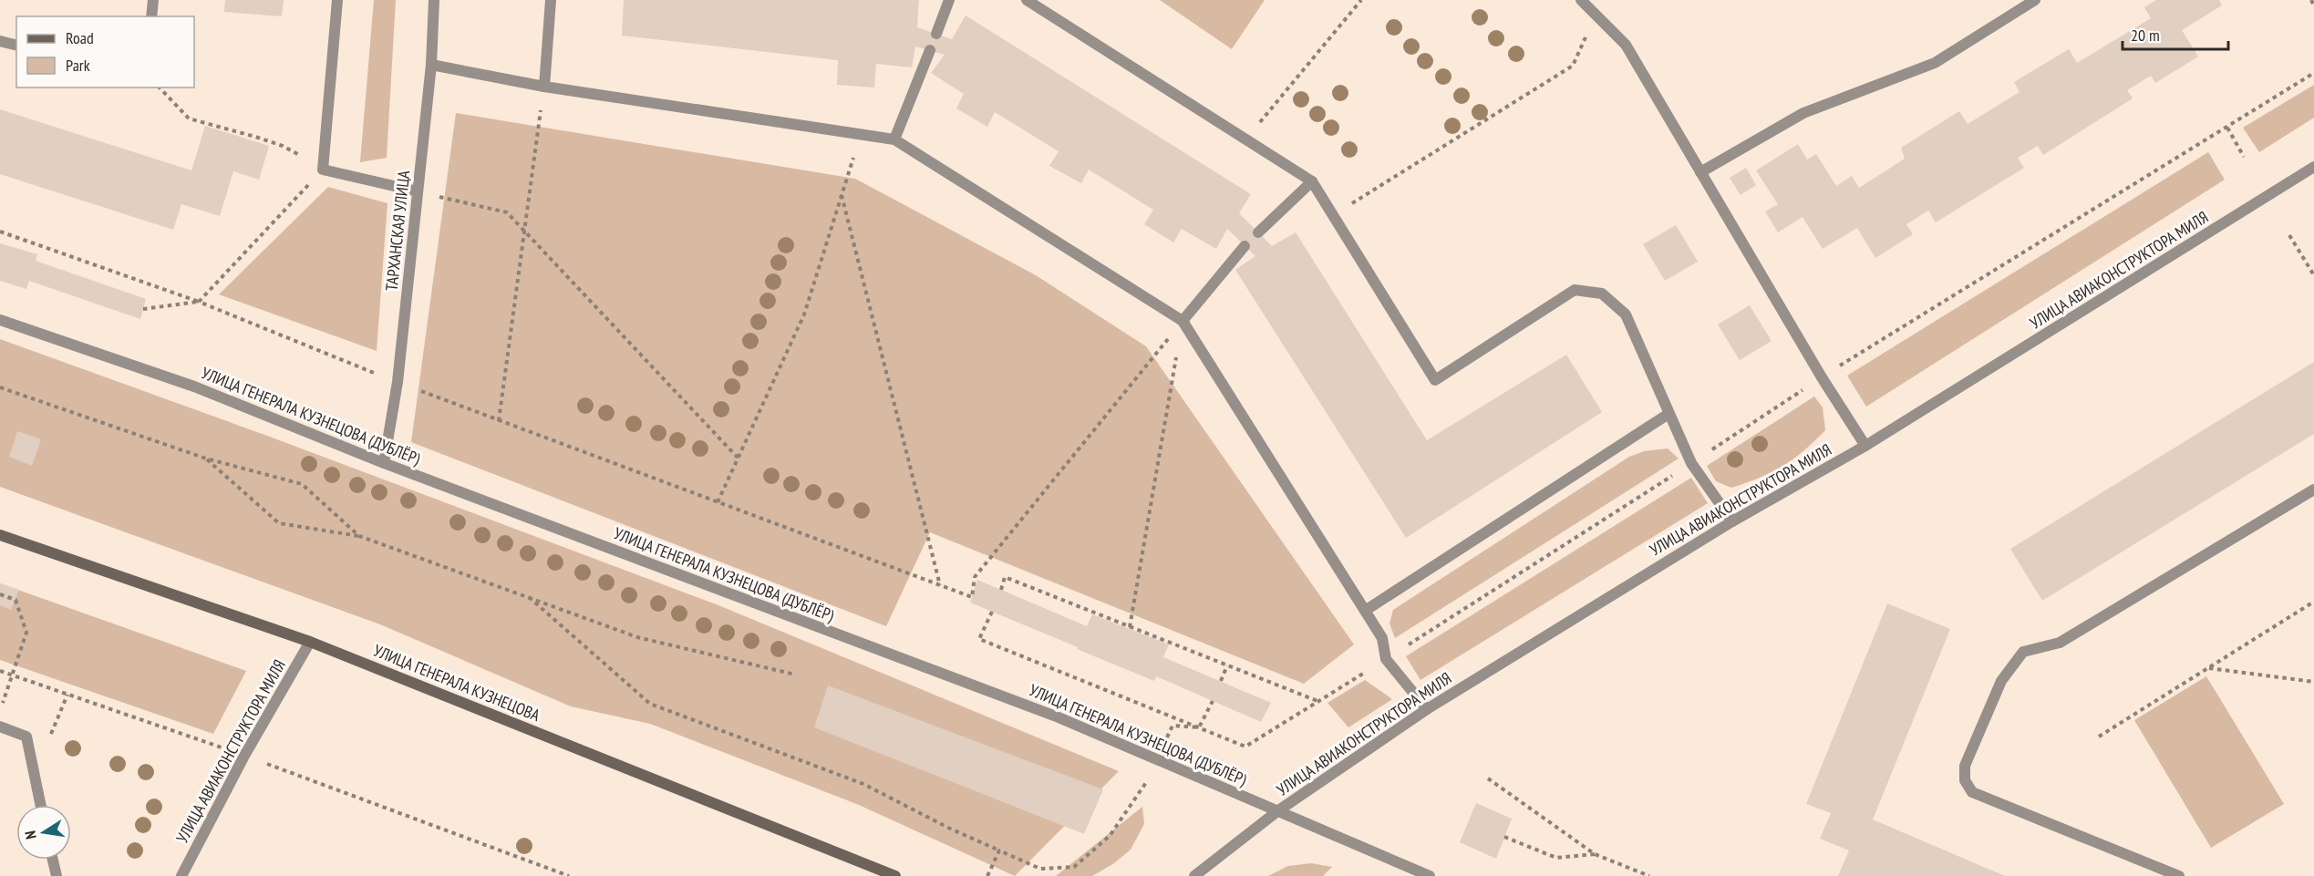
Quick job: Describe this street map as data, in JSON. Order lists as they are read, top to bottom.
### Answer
{
  "streets": {
    "main road": ["УЛИЦА ГЕНЕРАЛА КУЗНЕЦОВА"],
    "street": ["ТАРХАНСКАЯ УЛИЦА", "УЛИЦА АВИАКОНСТРУКТОРА МИЛЯ", "УЛИЦА ГЕНЕРАЛА КУЗНЕЦОВА (ДУБЛЁР)"]
  },
  "crossings": [
    ["ТАРХАНСКАЯ УЛИЦА", "УЛИЦА ГЕНЕРАЛА КУЗНЕЦОВА (ДУБЛЁР)"],
    ["УЛИЦА АВИАКОНСТРУКТОРА МИЛЯ", "УЛИЦА ГЕНЕРАЛА КУЗНЕЦОВА (ДУБЛЁР)"],
    ["УЛИЦА АВИАКОНСТРУКТОРА МИЛЯ", "УЛИЦА ГЕНЕРАЛА КУЗНЕЦОВА"]
  ],
  "legend": ["Road", "Park"],
  "scale_bar": "20 m",
  "north": "left"
}
